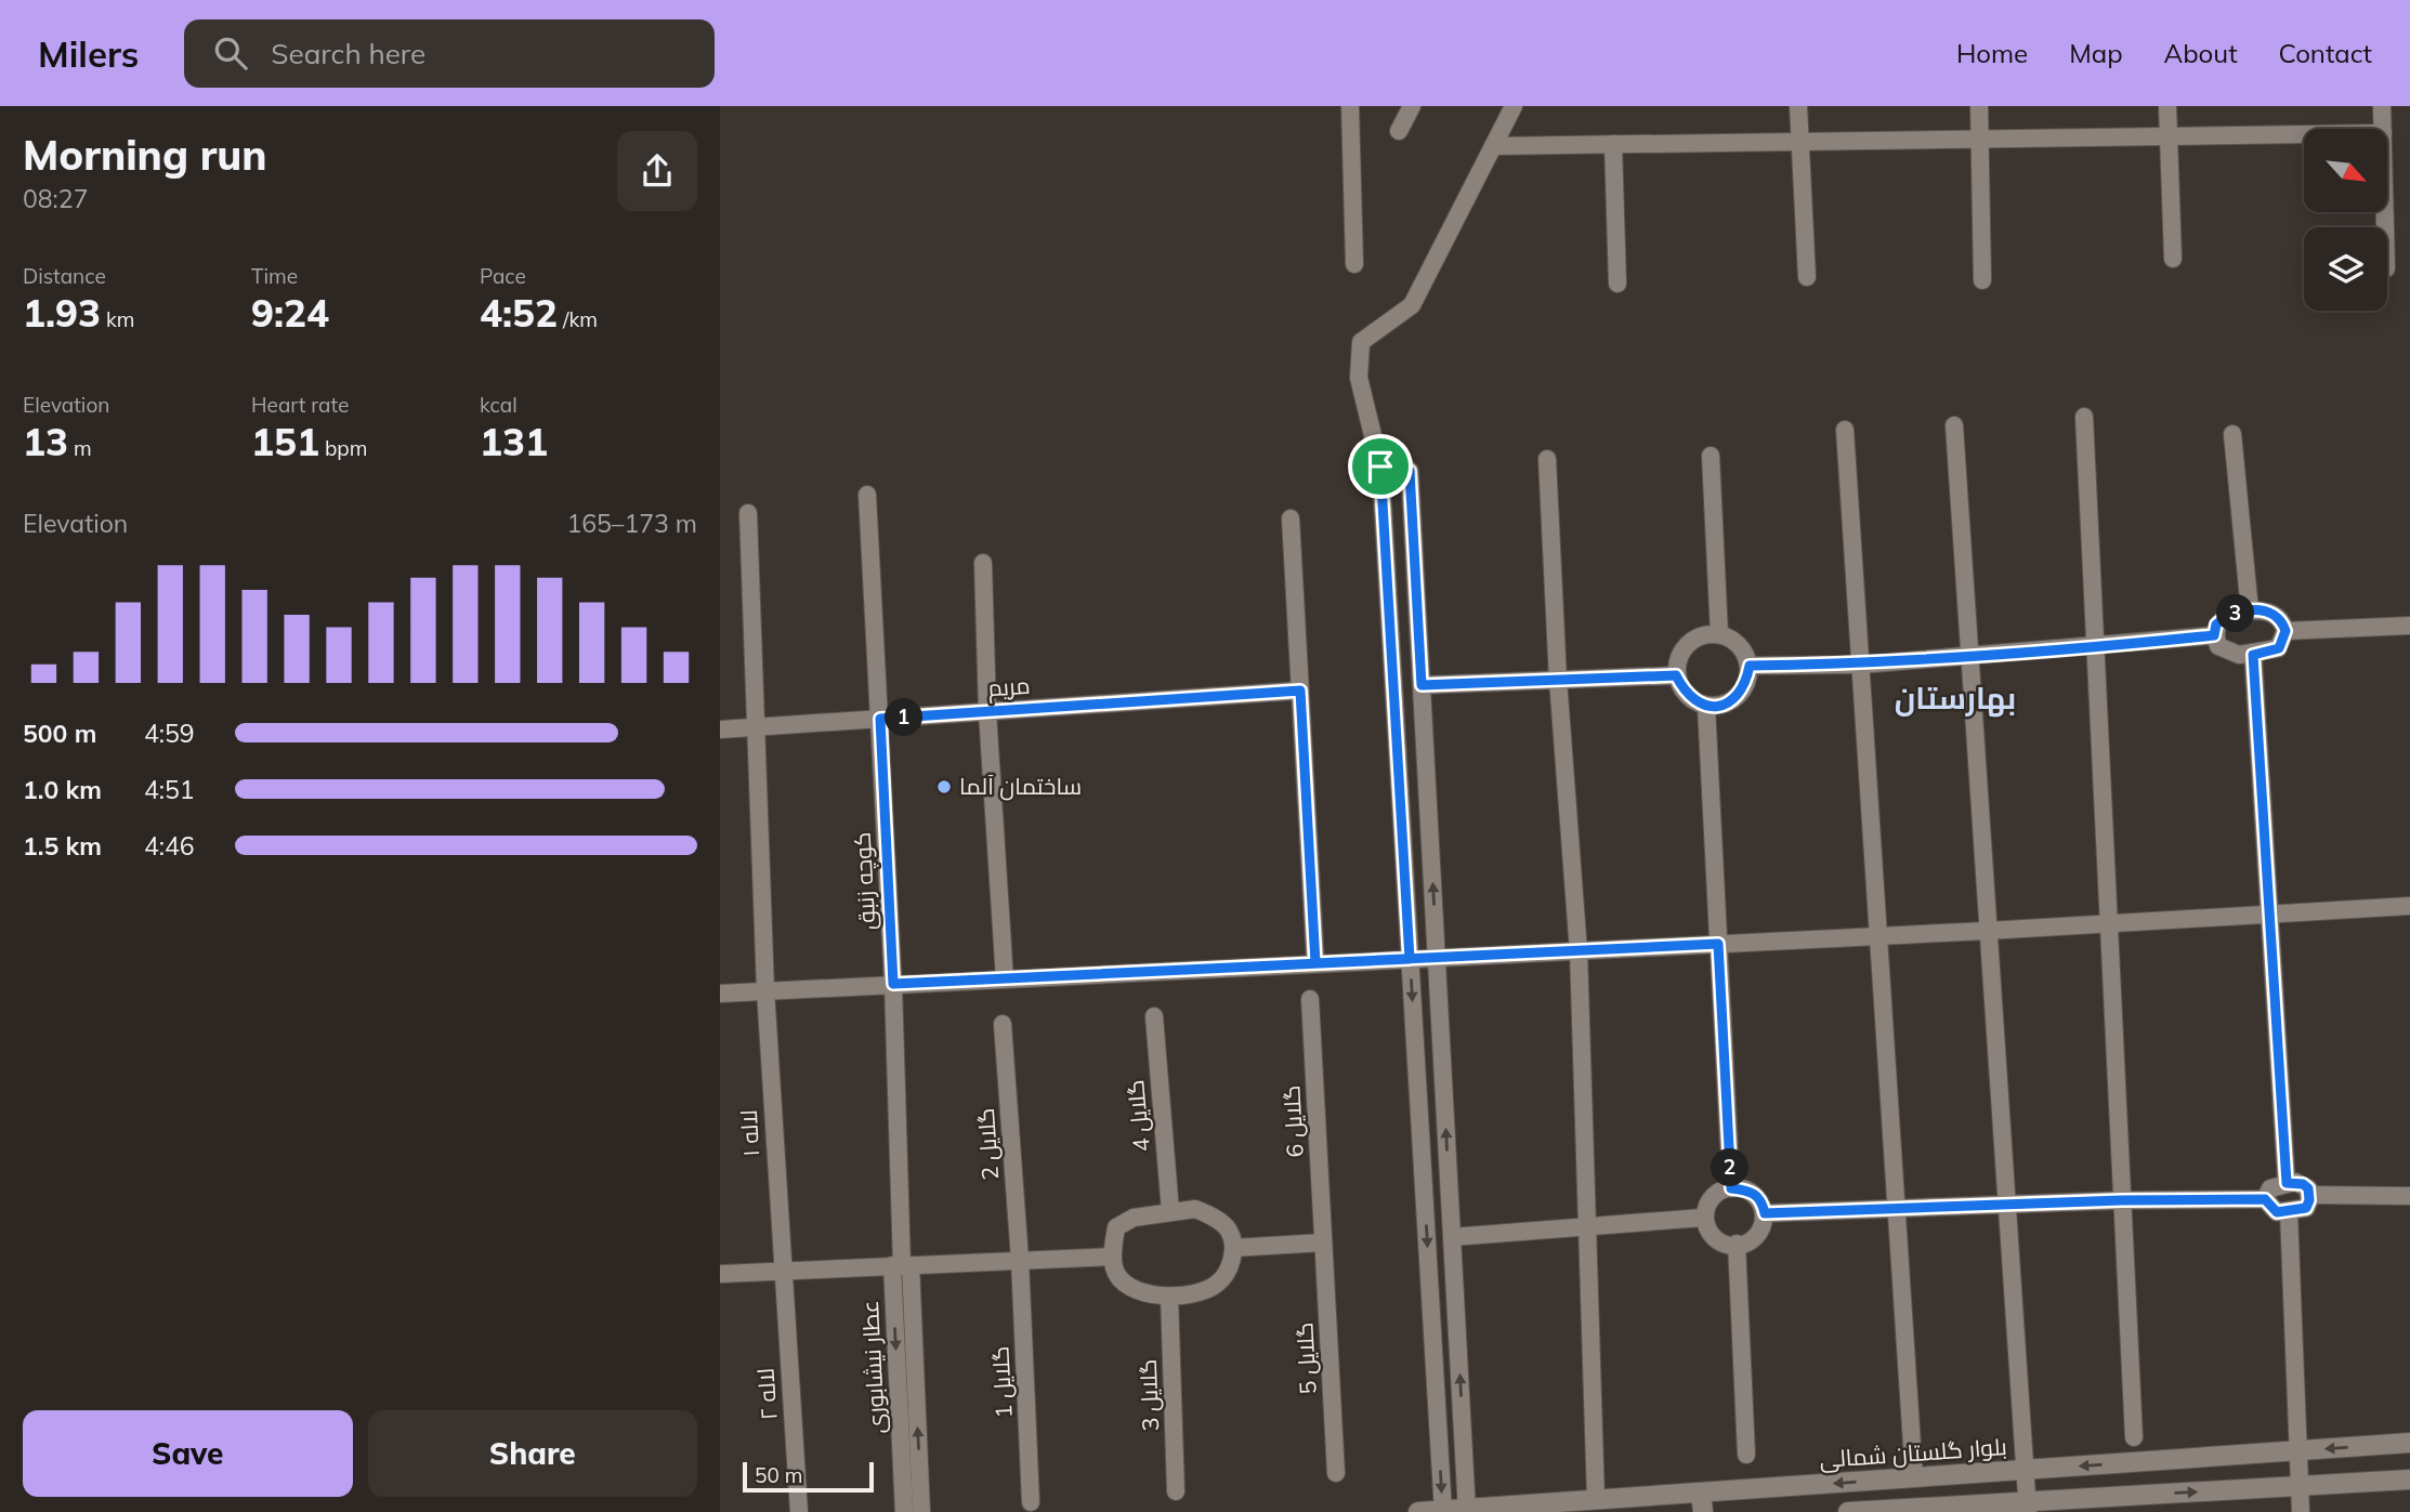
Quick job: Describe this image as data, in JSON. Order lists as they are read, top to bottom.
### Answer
{
  "streets": {
    "street": [
      "مریم",
      "کوچه زنبق",
      "گلایل 4",
      "گلایل 6",
      "لاله ۱",
      "گلایل 2",
      "گلایل 5",
      "عطار نیشابوری",
      "گلایل 1",
      "لاله ۲",
      "گلایل 3",
      "بلوار گلستان شمالی"
    ]
  },
  "crossings": [
    ["مریم", "کوچه زنبق"],
    ["مریم", "لاله ۱"],
    ["کوچه زنبق", "عطار نیشابوری"],
    ["گلایل 4", "گلایل 3"],
    ["گلایل 6", "گلایل 5"],
    ["لاله ۱", "لاله ۲"],
    ["گلایل 2", "گلایل 1"]
  ],
  "districts": ["بهارستان"],
  "places": ["ساختمان آلما"],
  "scale_bar": "50 m",
  "north": "bottom right",
  "page": {
    "header": "Milers",
    "search": "Search here",
    "nav": [
      "Home",
      "Map",
      "About",
      "Contact"
    ],
    "heading": ["Morning run", "08:27"],
    "stats": [
      ["Distance", "1.93 km"],
      ["Time", "9:24"],
      ["Pace", "4:52 /km"],
      ["Elevation", "13 m"],
      ["Heart rate", "151 bpm"],
      ["kcal", "131"]
    ],
    "chart": ["Elevation", "165–173 m"],
    "pins": ["3", "1", "2"],
    "list": [
      {
        "name": "500 m",
        "note": "4:59"
      },
      {
        "name": "1.0 km",
        "note": "4:51"
      },
      {
        "name": "1.5 km",
        "note": "4:46"
      }
    ],
    "buttons": ["Save", "Share"],
    "scale": "50 m"
  }
}
